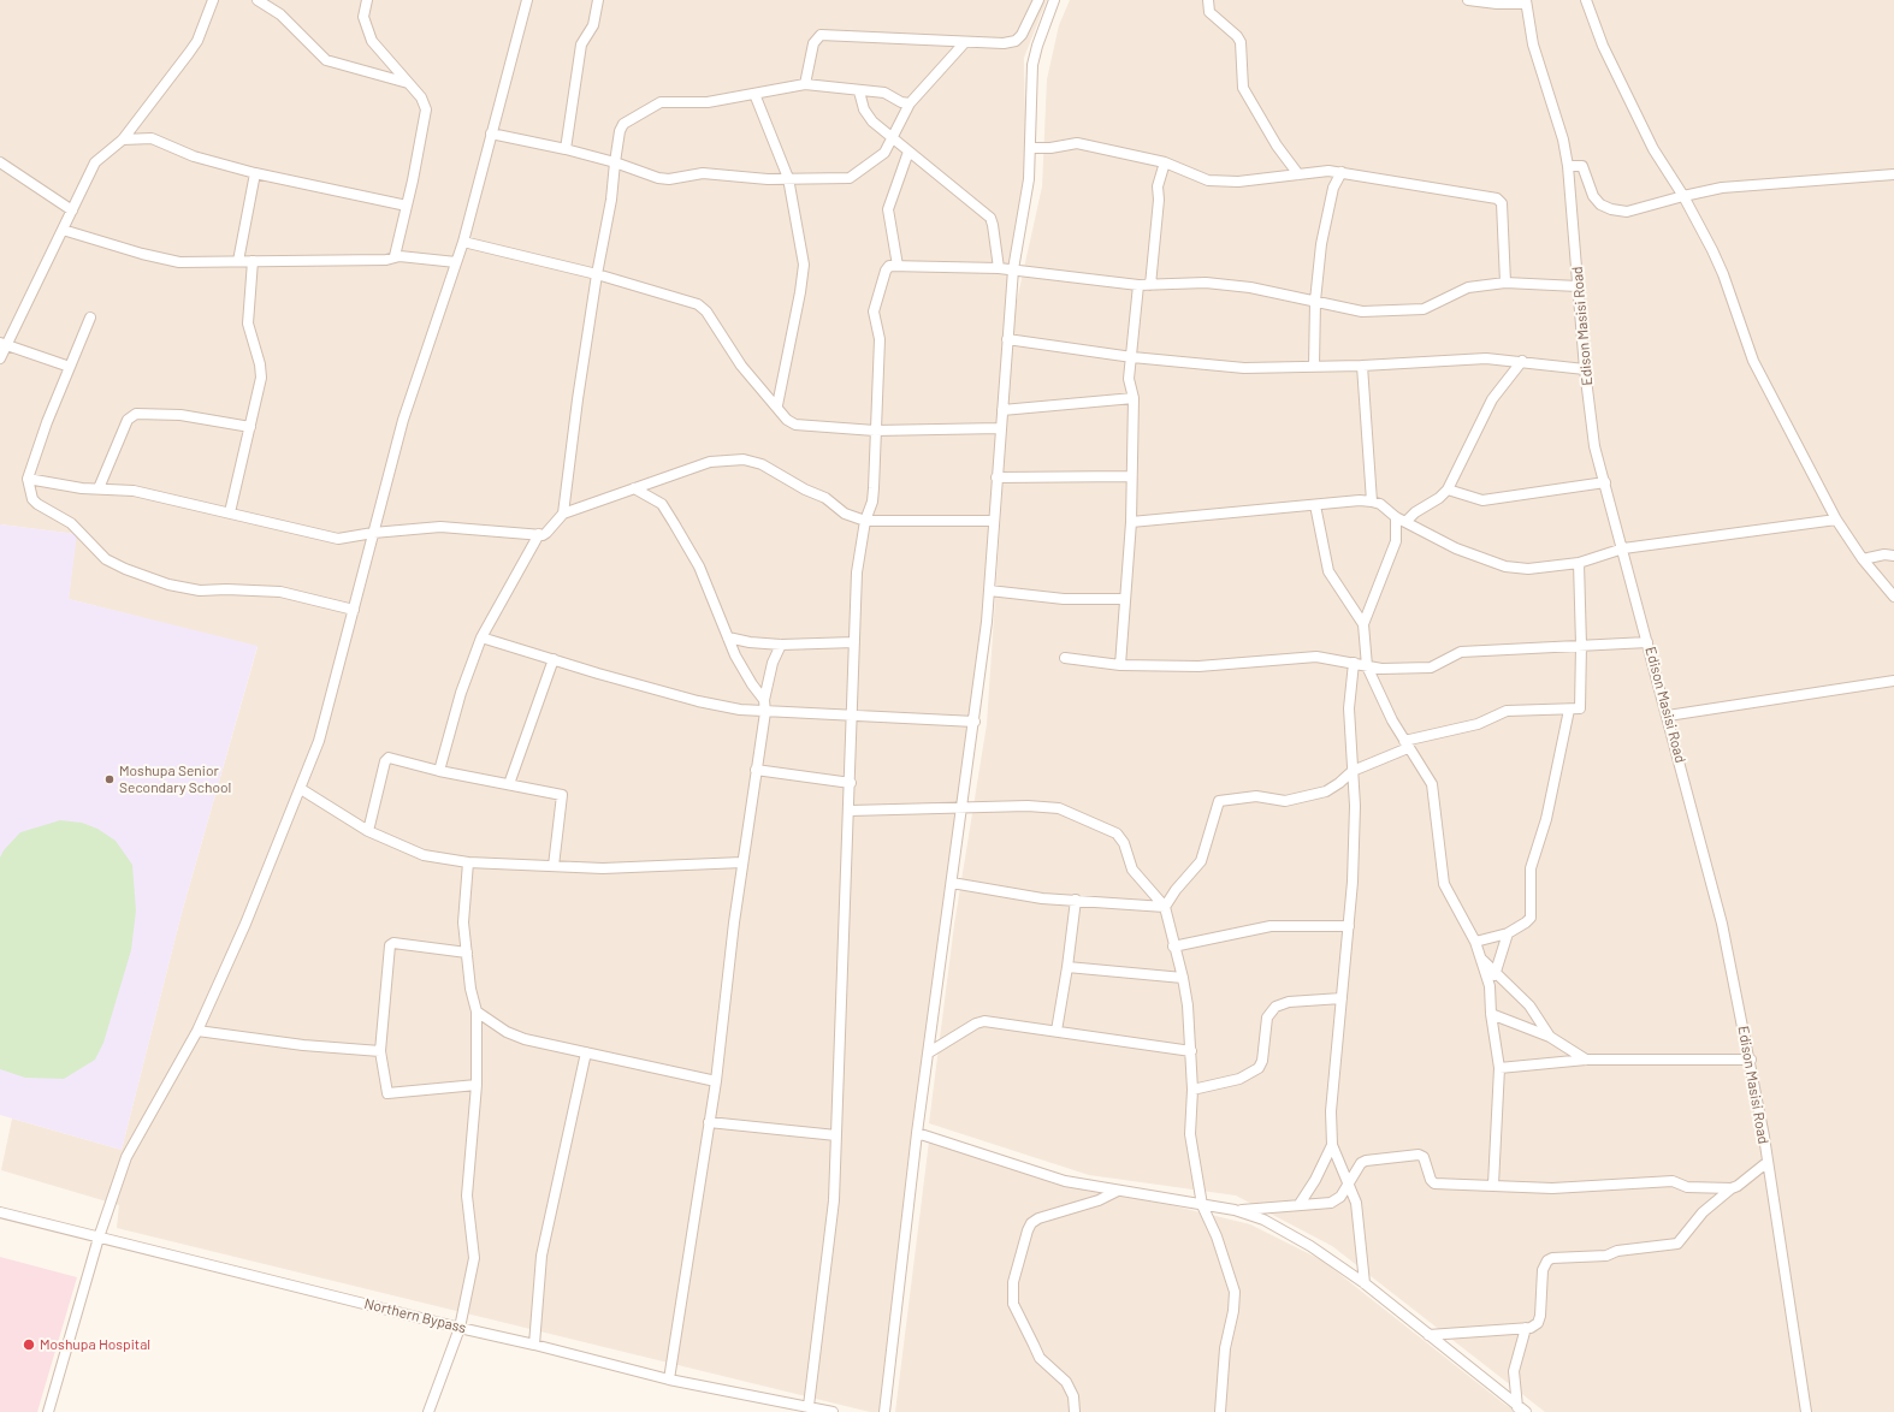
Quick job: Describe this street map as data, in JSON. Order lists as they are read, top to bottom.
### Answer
{
  "streets": {
    "street": ["Edison Masisi Road", "Northern Bypass"]
  },
  "places": ["Moshupa Senior Secondary School", "Moshupa Hospital"]
}
